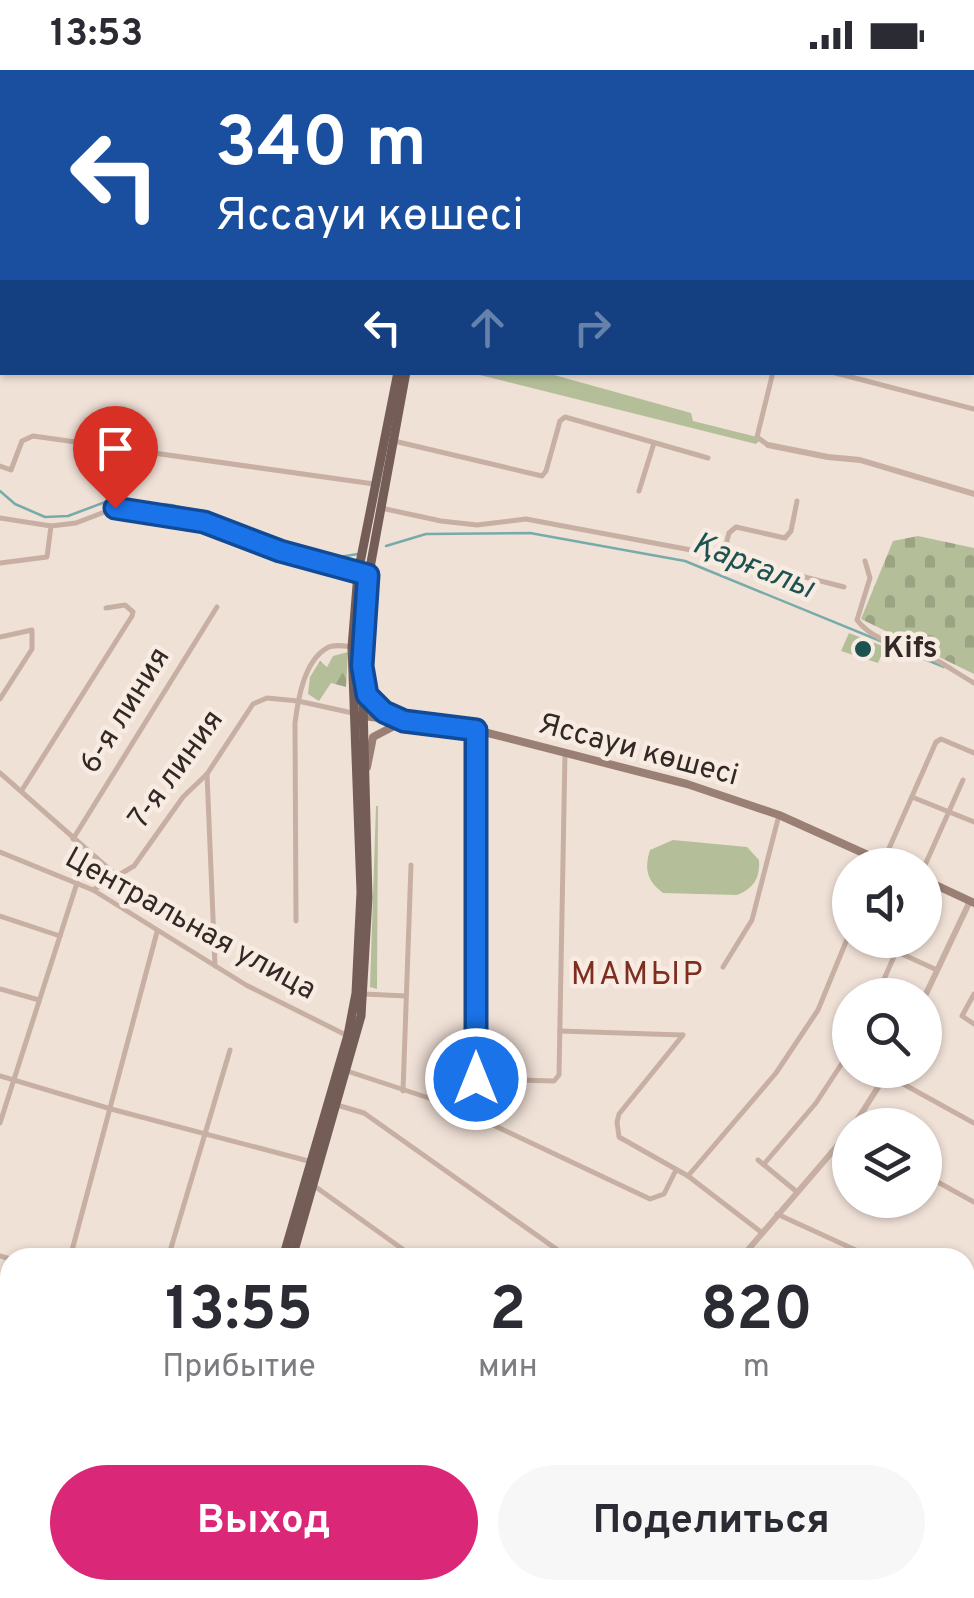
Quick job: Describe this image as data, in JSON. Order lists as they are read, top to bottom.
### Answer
{
  "streets": {
    "main road": ["Яссауи көшесі"],
    "street": ["6-я линия", "7-я линия", "Центральная улица"]
  },
  "crossings": [
    ["Яссауи көшесі", "7-я линия"],
    ["7-я линия", "Центральная улица"]
  ],
  "districts": ["МАМЫР"],
  "water": ["Қарғалы"],
  "places": ["Kifs"],
  "page": {
    "status": "13:53",
    "turn": ["340 m", "Яссауи көшесі"],
    "eta": [
      "13:55",
      "Прибытие",
      "2",
      "мин",
      "820",
      "m"
    ],
    "buttons": ["Выход", "Поделиться"]
  }
}
